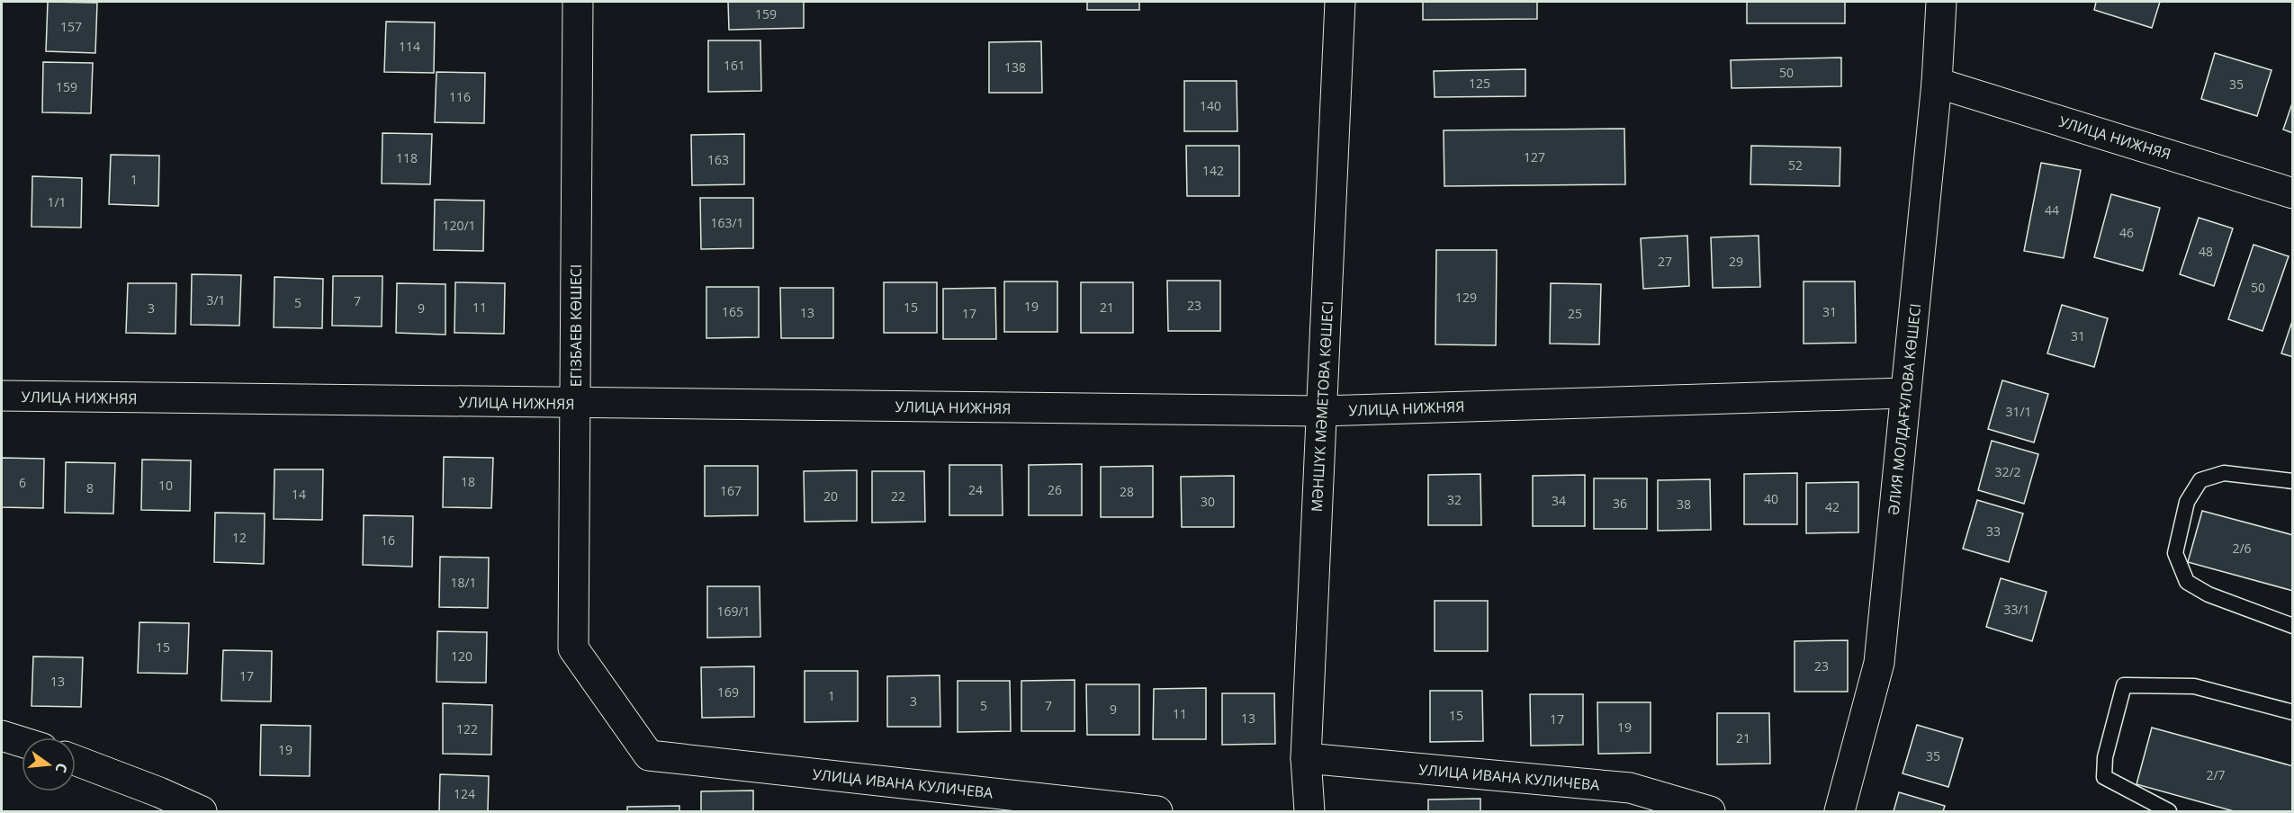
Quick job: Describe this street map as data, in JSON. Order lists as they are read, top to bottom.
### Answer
{
  "streets": {
    "street": [
      "УЛИЦА НИЖНЯЯ",
      "ЕГІЗБАЕВ КӨШЕСІ",
      "МӘНШҮК МӘМЕТОВА КӨШЕСІ",
      "ӘЛИЯ МОЛДАҒҰЛОВА КӨШЕСІ",
      "УЛИЦА ИВАНА КУЛИЧЕВА"
    ]
  },
  "crossings": [
    ["УЛИЦА НИЖНЯЯ", "ЕГІЗБАЕВ КӨШЕСІ"],
    ["УЛИЦА НИЖНЯЯ", "МӘНШҮК МӘМЕТОВА КӨШЕСІ"],
    ["УЛИЦА НИЖНЯЯ", "ӘЛИЯ МОЛДАҒҰЛОВА КӨШЕСІ"],
    ["ЕГІЗБАЕВ КӨШЕСІ", "УЛИЦА ИВАНА КУЛИЧЕВА"],
    ["МӘНШҮК МӘМЕТОВА КӨШЕСІ", "УЛИЦА ИВАНА КУЛИЧЕВА"]
  ],
  "house_numbers": [
    "159",
    "157",
    "114",
    "161",
    "138",
    "50",
    "125",
    "35",
    "159",
    "116",
    "140",
    "127",
    "118",
    "163",
    "52",
    "142",
    "1",
    "1/1",
    "44",
    "163/1",
    "120/1",
    "46",
    "48",
    "27",
    "29",
    "50",
    "129",
    "3/1",
    "7",
    "5",
    "23",
    "19",
    "11",
    "15",
    "21",
    "3",
    "9",
    "165",
    "31",
    "13",
    "17",
    "25",
    "31",
    "31/1",
    "32/2",
    "18",
    "6",
    "10",
    "8",
    "24",
    "26",
    "167",
    "28",
    "14",
    "20",
    "22",
    "40",
    "32",
    "34",
    "30",
    "36",
    "38",
    "42",
    "33",
    "12",
    "16",
    "2/6",
    "18/1",
    "33/1",
    "169/1",
    "15",
    "120",
    "23",
    "17",
    "13",
    "169",
    "1",
    "3",
    "5",
    "7",
    "9",
    "11",
    "15",
    "13",
    "17",
    "19",
    "122",
    "21",
    "19",
    "35",
    "2/7",
    "124"
  ],
  "north": "right"
}
